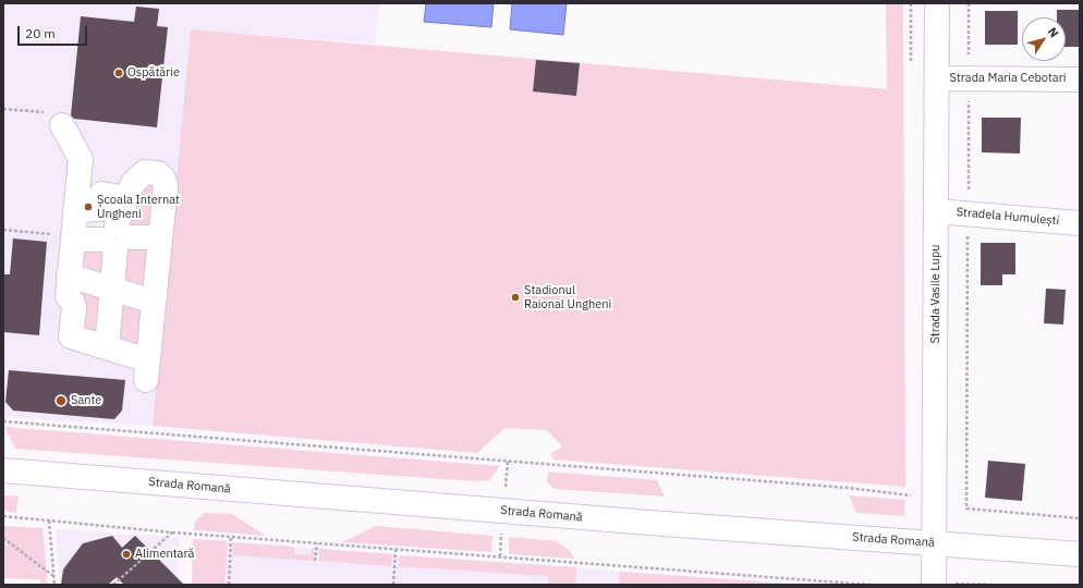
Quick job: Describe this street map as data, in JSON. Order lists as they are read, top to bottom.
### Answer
{
  "streets": {
    "main road": [
      "Strada Maria Cebotari",
      "Stradela Humulești",
      "Strada Vasile Lupu",
      "Strada Romană"
    ]
  },
  "crossings": [
    ["Strada Maria Cebotari", "Strada Vasile Lupu"],
    ["Stradela Humulești", "Strada Vasile Lupu"],
    ["Strada Vasile Lupu", "Strada Romană"]
  ],
  "places": [
    "Ospătărie",
    "Școala Internat Ungheni",
    "Stadionul Raional Ungheni",
    "Sante",
    "Alimentară"
  ],
  "scale_bar": "20 m",
  "north": "top right"
}
